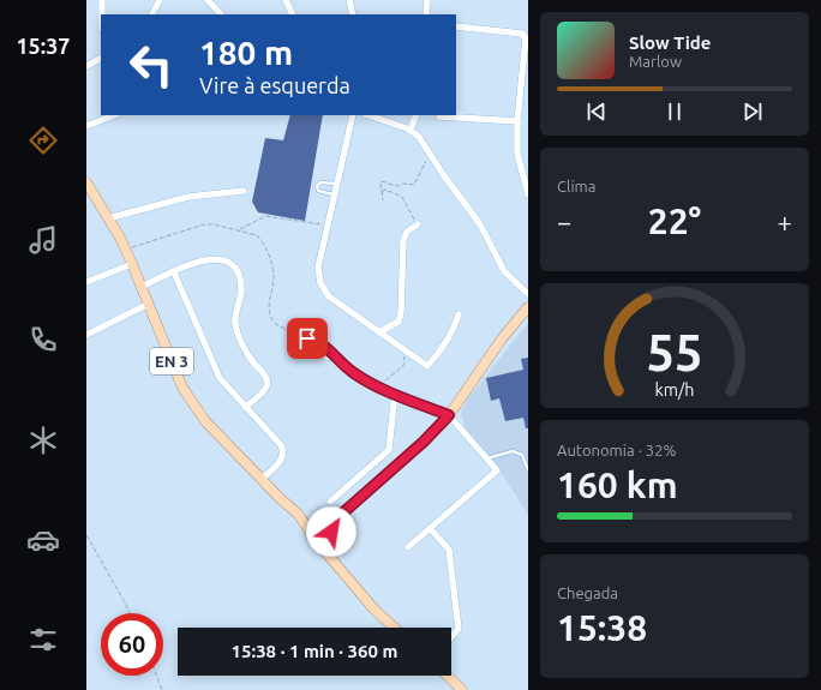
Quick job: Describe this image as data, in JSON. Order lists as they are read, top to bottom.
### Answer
{
  "streets": {
    "main road": ["EN 3"]
  },
  "page": {
    "tabs": "15:37",
    "turn": ["180 m", "Vire à esquerda"],
    "song": ["Slow Tide", "Marlow"],
    "tile": [
      "Clima",
      ["Autonomia · 32%", "160 km"],
      ["Chegada", "15:38"]
    ],
    "heat": ["−", "22°", "+"],
    "limit": "60",
    "trip": "15:38 · 1 min · 360 m",
    "gauge": ["55", "km/h"]
  }
}
